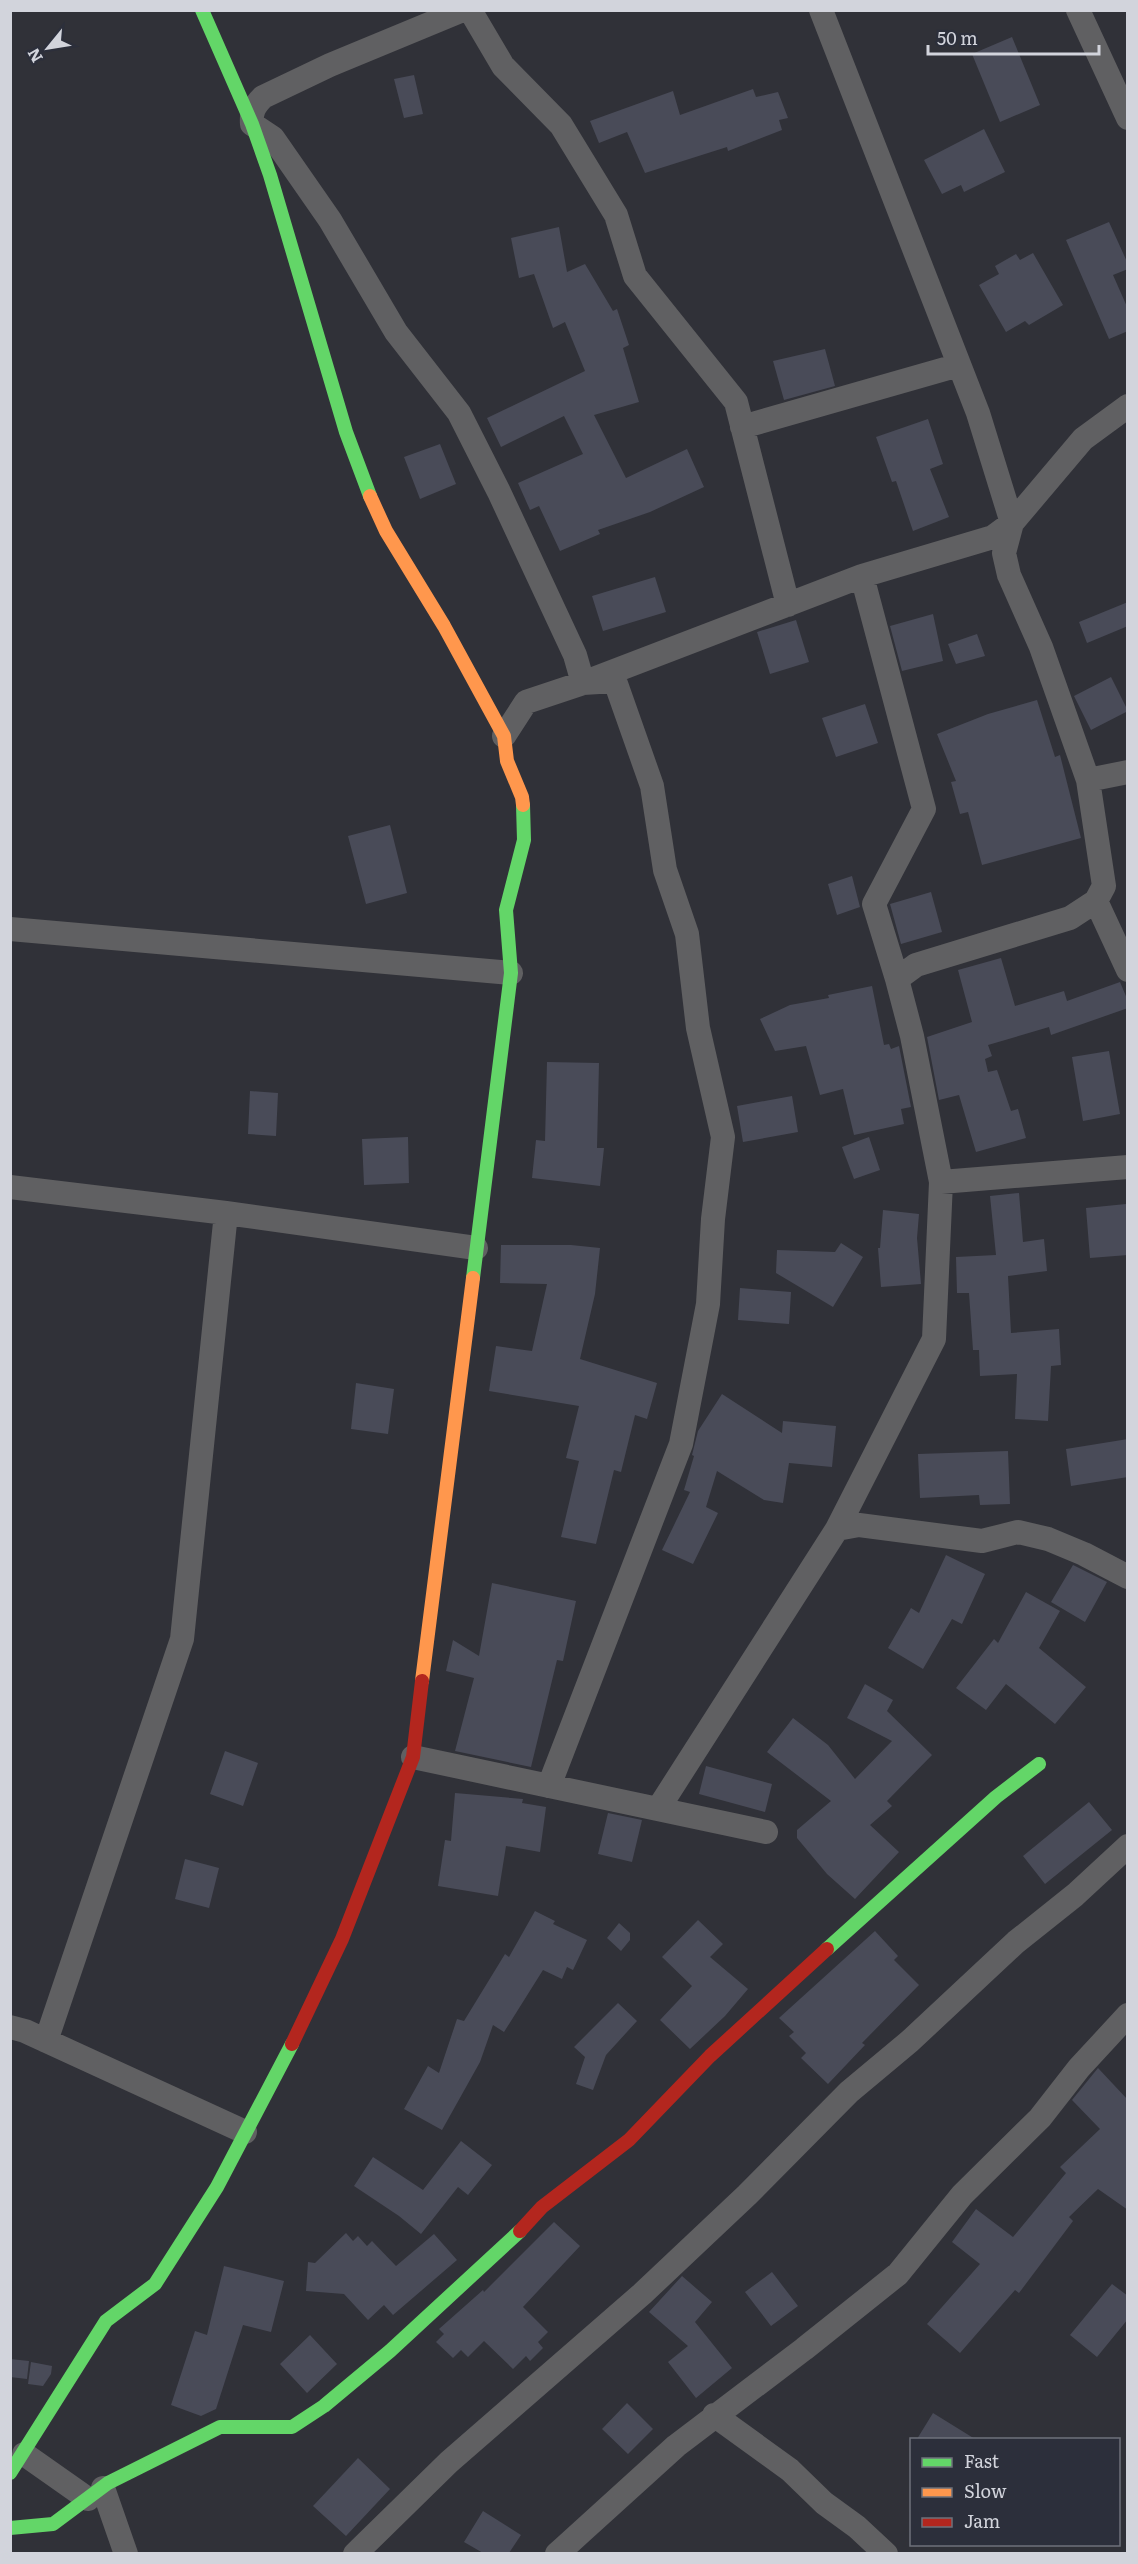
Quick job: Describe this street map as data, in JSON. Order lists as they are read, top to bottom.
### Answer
{
  "legend": ["Fast", "Slow", "Jam"],
  "scale_bar": "50 m",
  "north": "bottom left"
}
